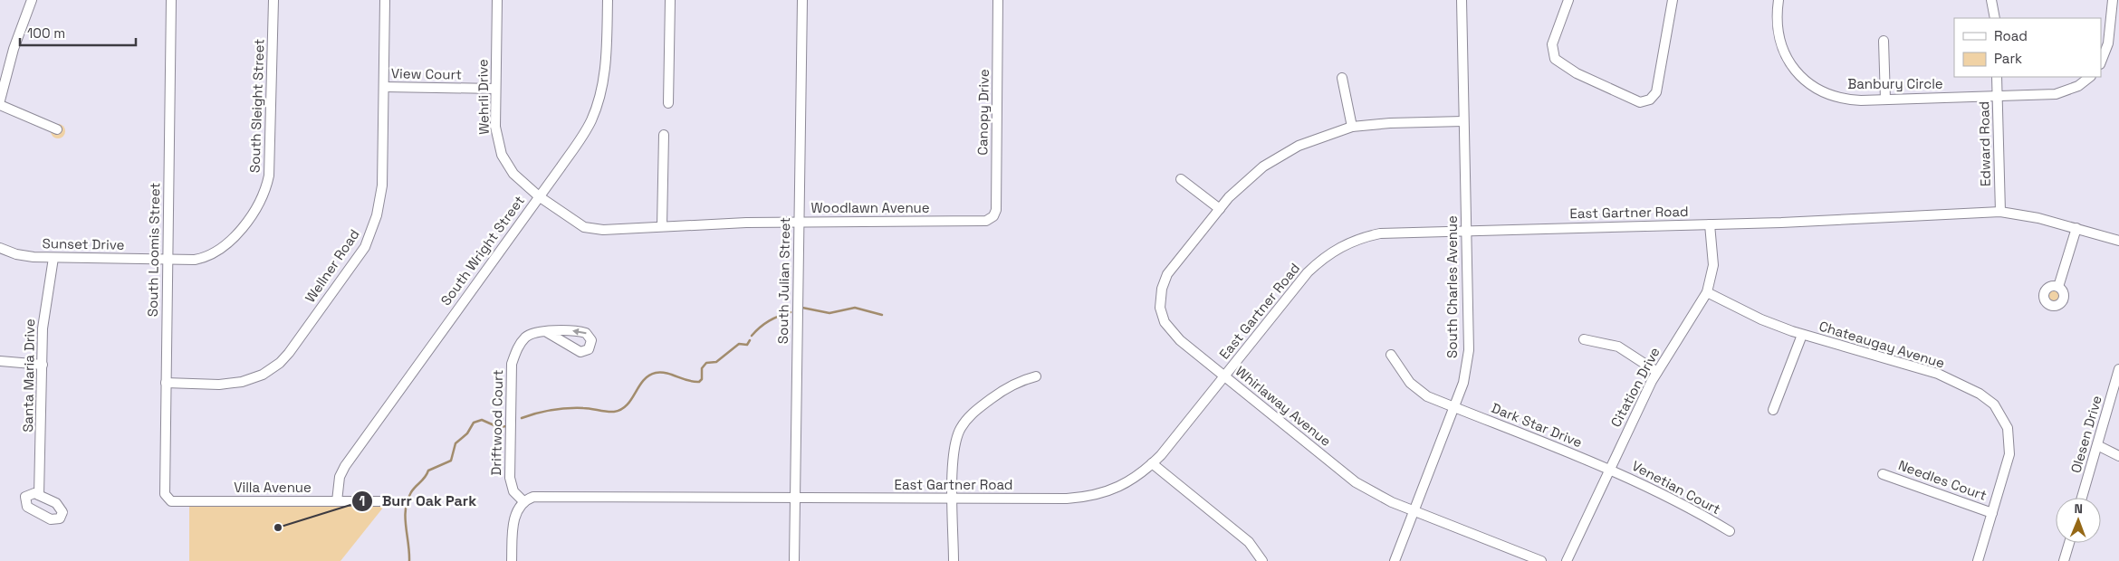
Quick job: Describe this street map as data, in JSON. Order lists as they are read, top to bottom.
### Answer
{
  "streets": {
    "street": [
      "View Court",
      "Banbury Circle",
      "Wehrli Drive",
      "South Sleight Street",
      "Canopy Drive",
      "Edward Road",
      "Woodlawn Avenue",
      "East Gartner Road",
      "Sunset Drive",
      "South Loomis Street",
      "South Wright Street",
      "Wellner Road",
      "South Julian Street",
      "South Charles Avenue",
      "Chateaugay Avenue",
      "Santa Maria Drive",
      "Citation Drive",
      "Whirlaway Avenue",
      "Driftwood Court",
      "Dark Star Drive",
      "Olesen Drive",
      "Needles Court",
      "Villa Avenue",
      "Venetian Court"
    ]
  },
  "crossings": [
    ["View Court", "Wehrli Drive"],
    ["View Court", "Wellner Road"],
    ["Banbury Circle", "Edward Road"],
    ["Wehrli Drive", "Woodlawn Avenue"],
    ["Wehrli Drive", "South Wright Street"],
    ["South Sleight Street", "Sunset Drive"],
    ["South Sleight Street", "South Loomis Street"],
    ["Canopy Drive", "Woodlawn Avenue"],
    ["Edward Road", "East Gartner Road"],
    ["Woodlawn Avenue", "South Julian Street"],
    ["East Gartner Road", "South Julian Street"],
    ["East Gartner Road", "South Charles Avenue"],
    ["East Gartner Road", "Citation Drive"],
    ["East Gartner Road", "Whirlaway Avenue"],
    ["East Gartner Road", "Driftwood Court"],
    ["Sunset Drive", "South Loomis Street"],
    ["Sunset Drive", "Santa Maria Drive"],
    ["South Loomis Street", "Wellner Road"],
    ["South Loomis Street", "Villa Avenue"],
    ["South Wright Street", "Villa Avenue"],
    ["South Charles Avenue", "Whirlaway Avenue"],
    ["South Charles Avenue", "Dark Star Drive"],
    ["Chateaugay Avenue", "Citation Drive"],
    ["Chateaugay Avenue", "Needles Court"],
    ["Citation Drive", "Dark Star Drive"],
    ["Citation Drive", "Venetian Court"],
    ["Dark Star Drive", "Venetian Court"]
  ],
  "places": ["Burr Oak Park"],
  "legend": ["Road", "Park"],
  "scale_bar": "100 m",
  "north": "top"
}
